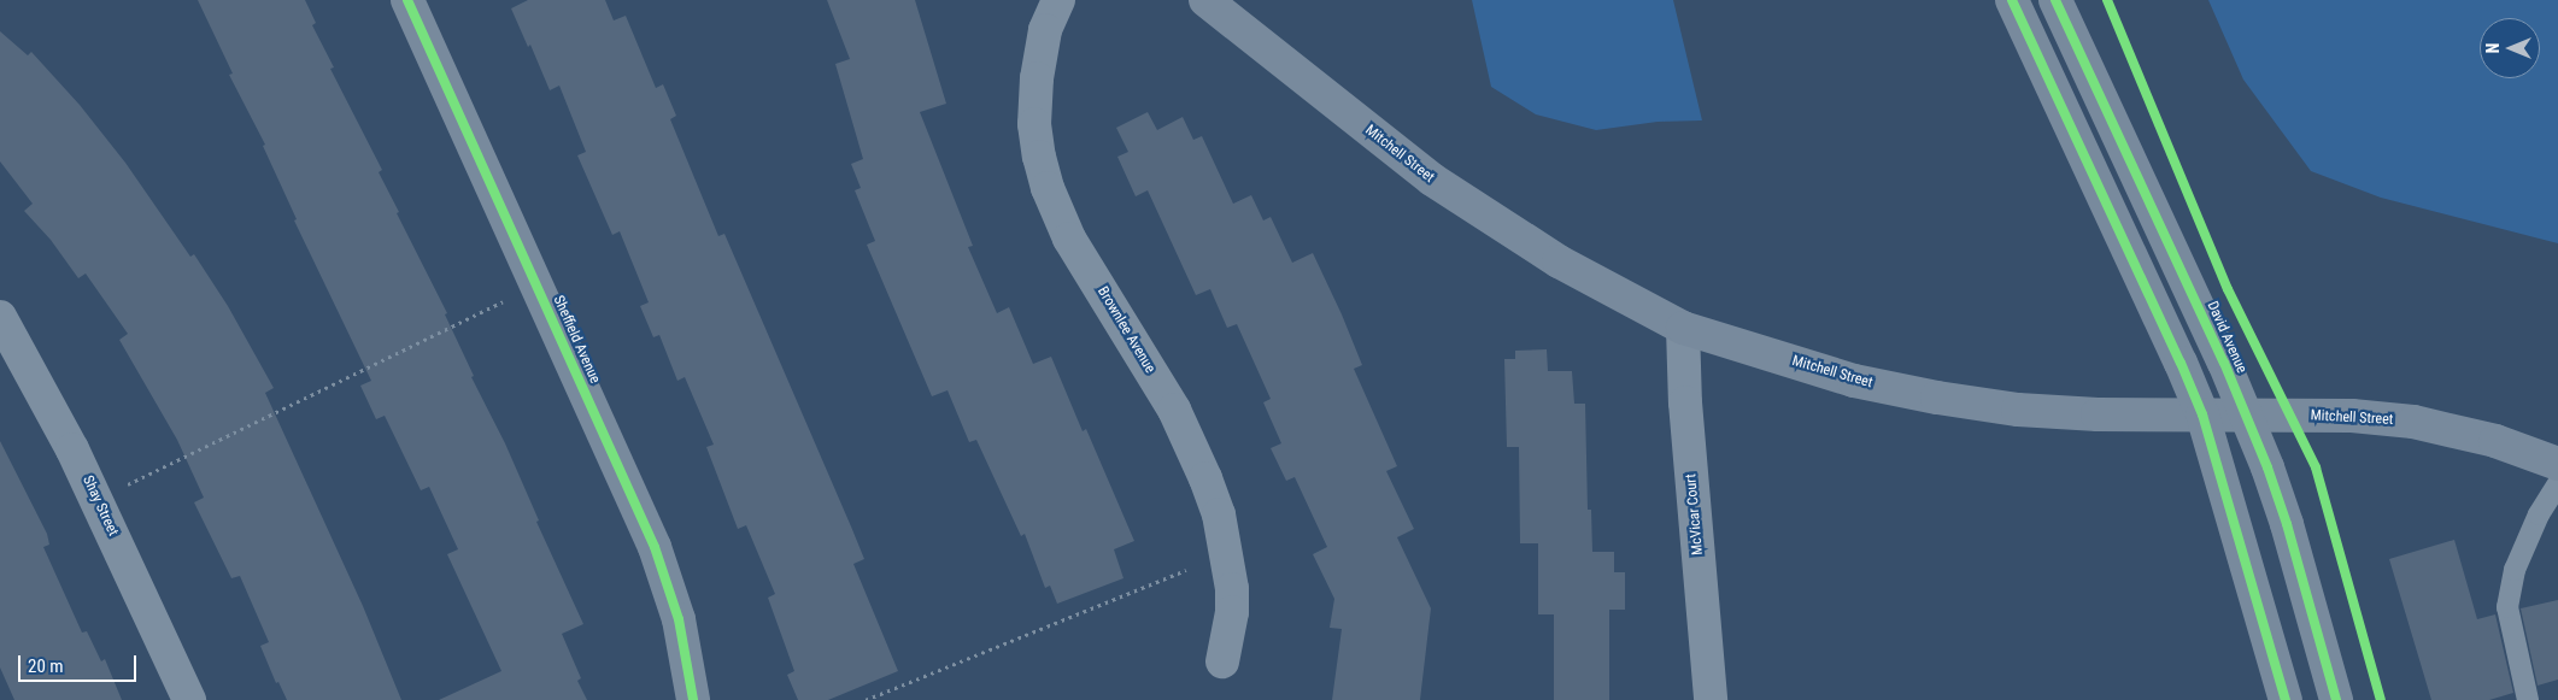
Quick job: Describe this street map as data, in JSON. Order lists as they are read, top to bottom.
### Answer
{
  "streets": {
    "street": [
      "Mitchell Street",
      "Brownlee Avenue",
      "David Avenue",
      "Sheffield Avenue",
      "Shay Street",
      "McVicar Court"
    ]
  },
  "crossings": [
    ["Mitchell Street", "David Avenue"],
    ["Mitchell Street", "McVicar Court"]
  ],
  "scale_bar": "20 m",
  "north": "left"
}
